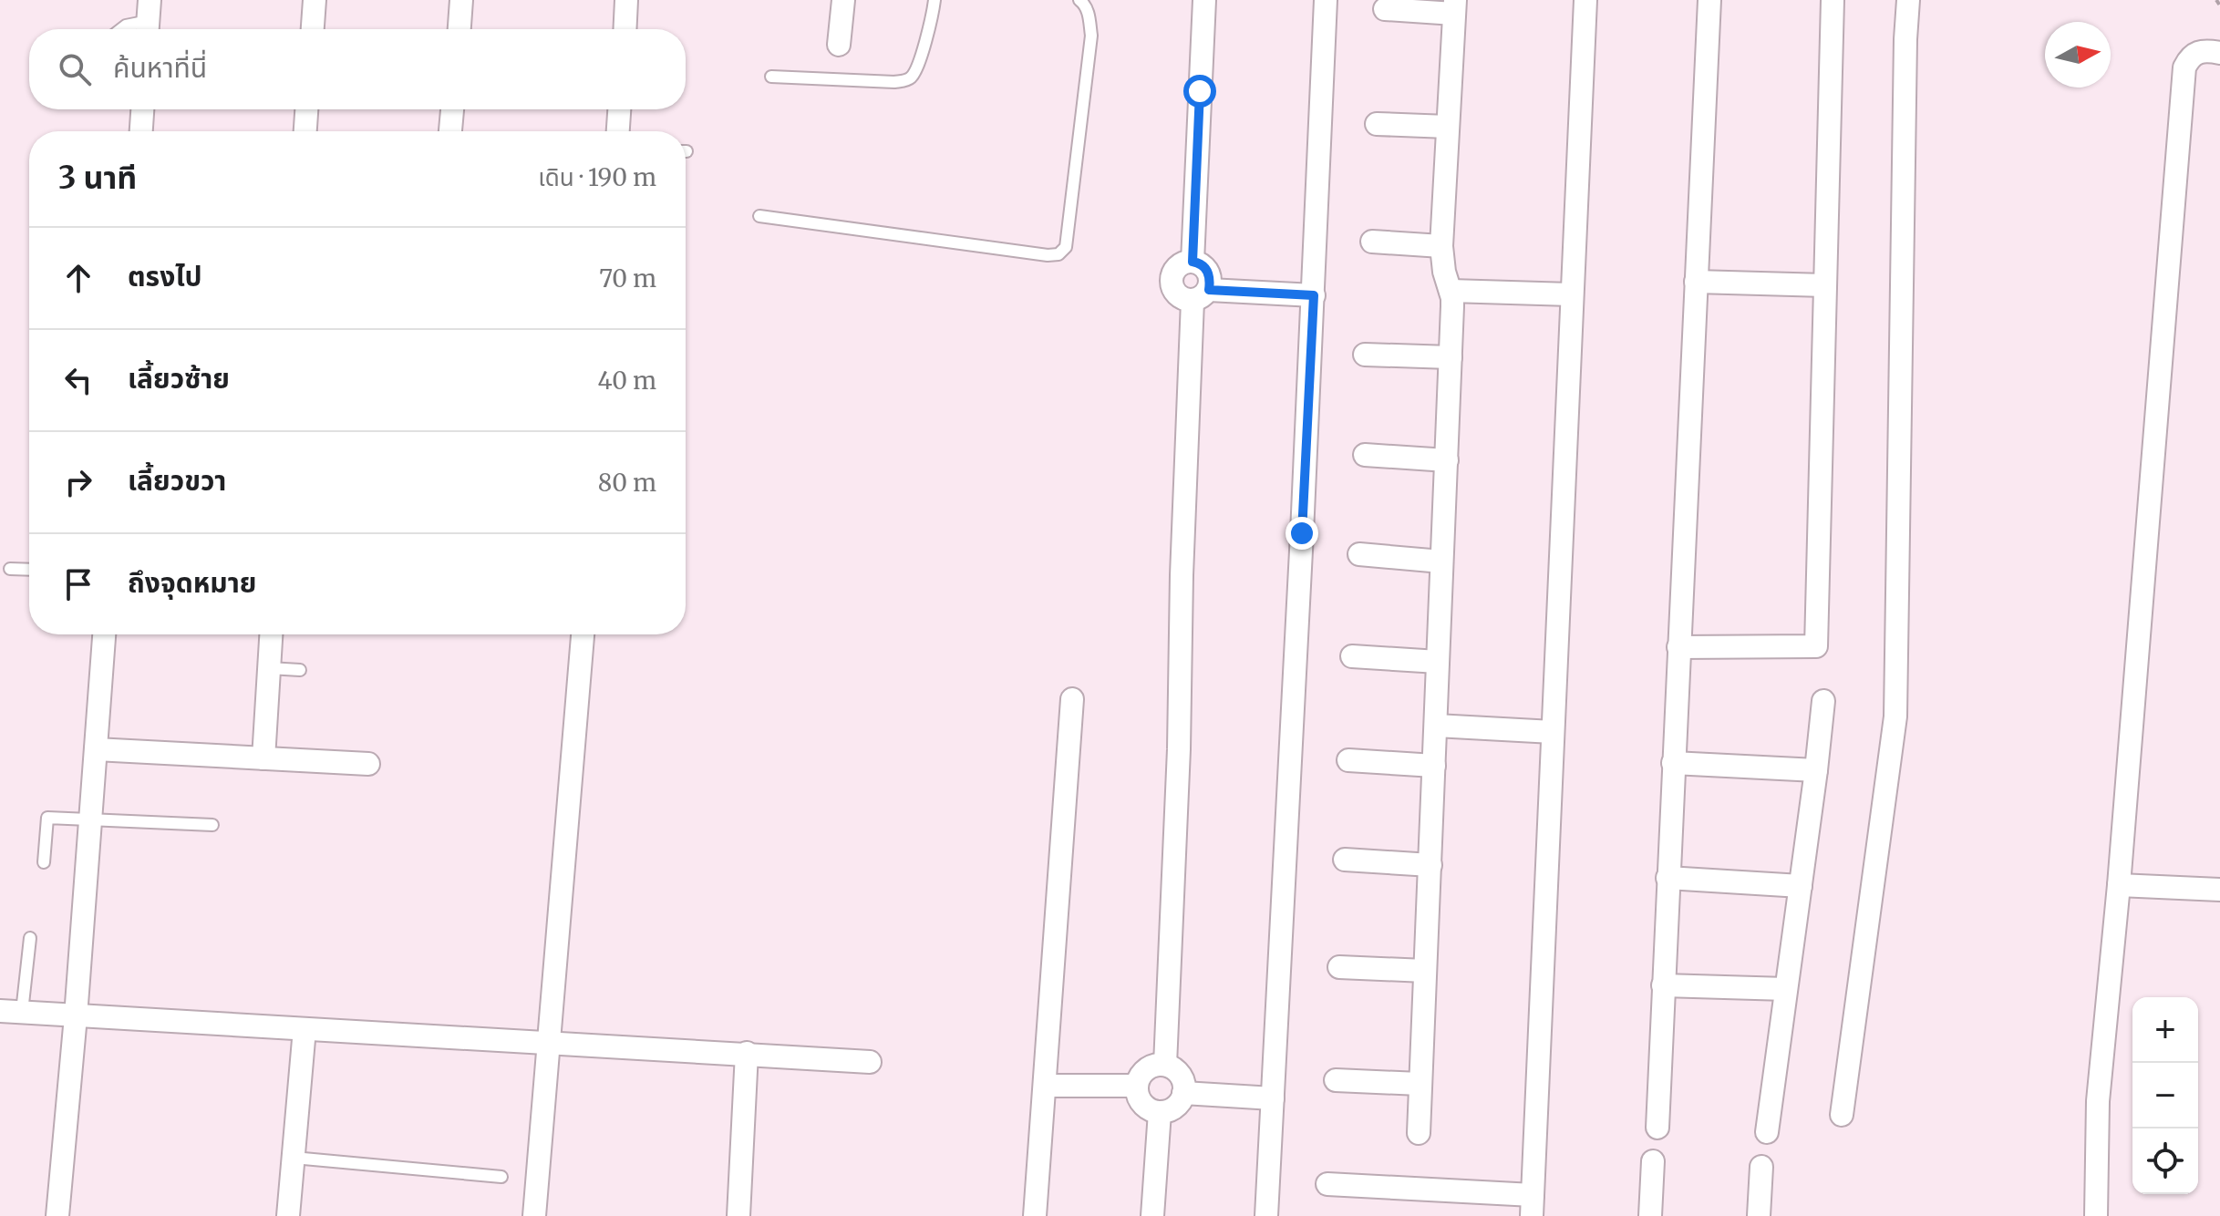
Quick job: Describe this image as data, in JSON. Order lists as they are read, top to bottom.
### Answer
{
  "north": "right",
  "page": {
    "search": "ค้นหาที่นี่",
    "heading": ["3 นาที", "เดิน · 190 m"],
    "list": [
      ["ตรงไป", "70 m"],
      ["เลี้ยวซ้าย", "40 m"],
      ["เลี้ยวขวา", "80 m"],
      "ถึงจุดหมาย"
    ],
    "map_buttons": ["+", "−"]
  }
}
